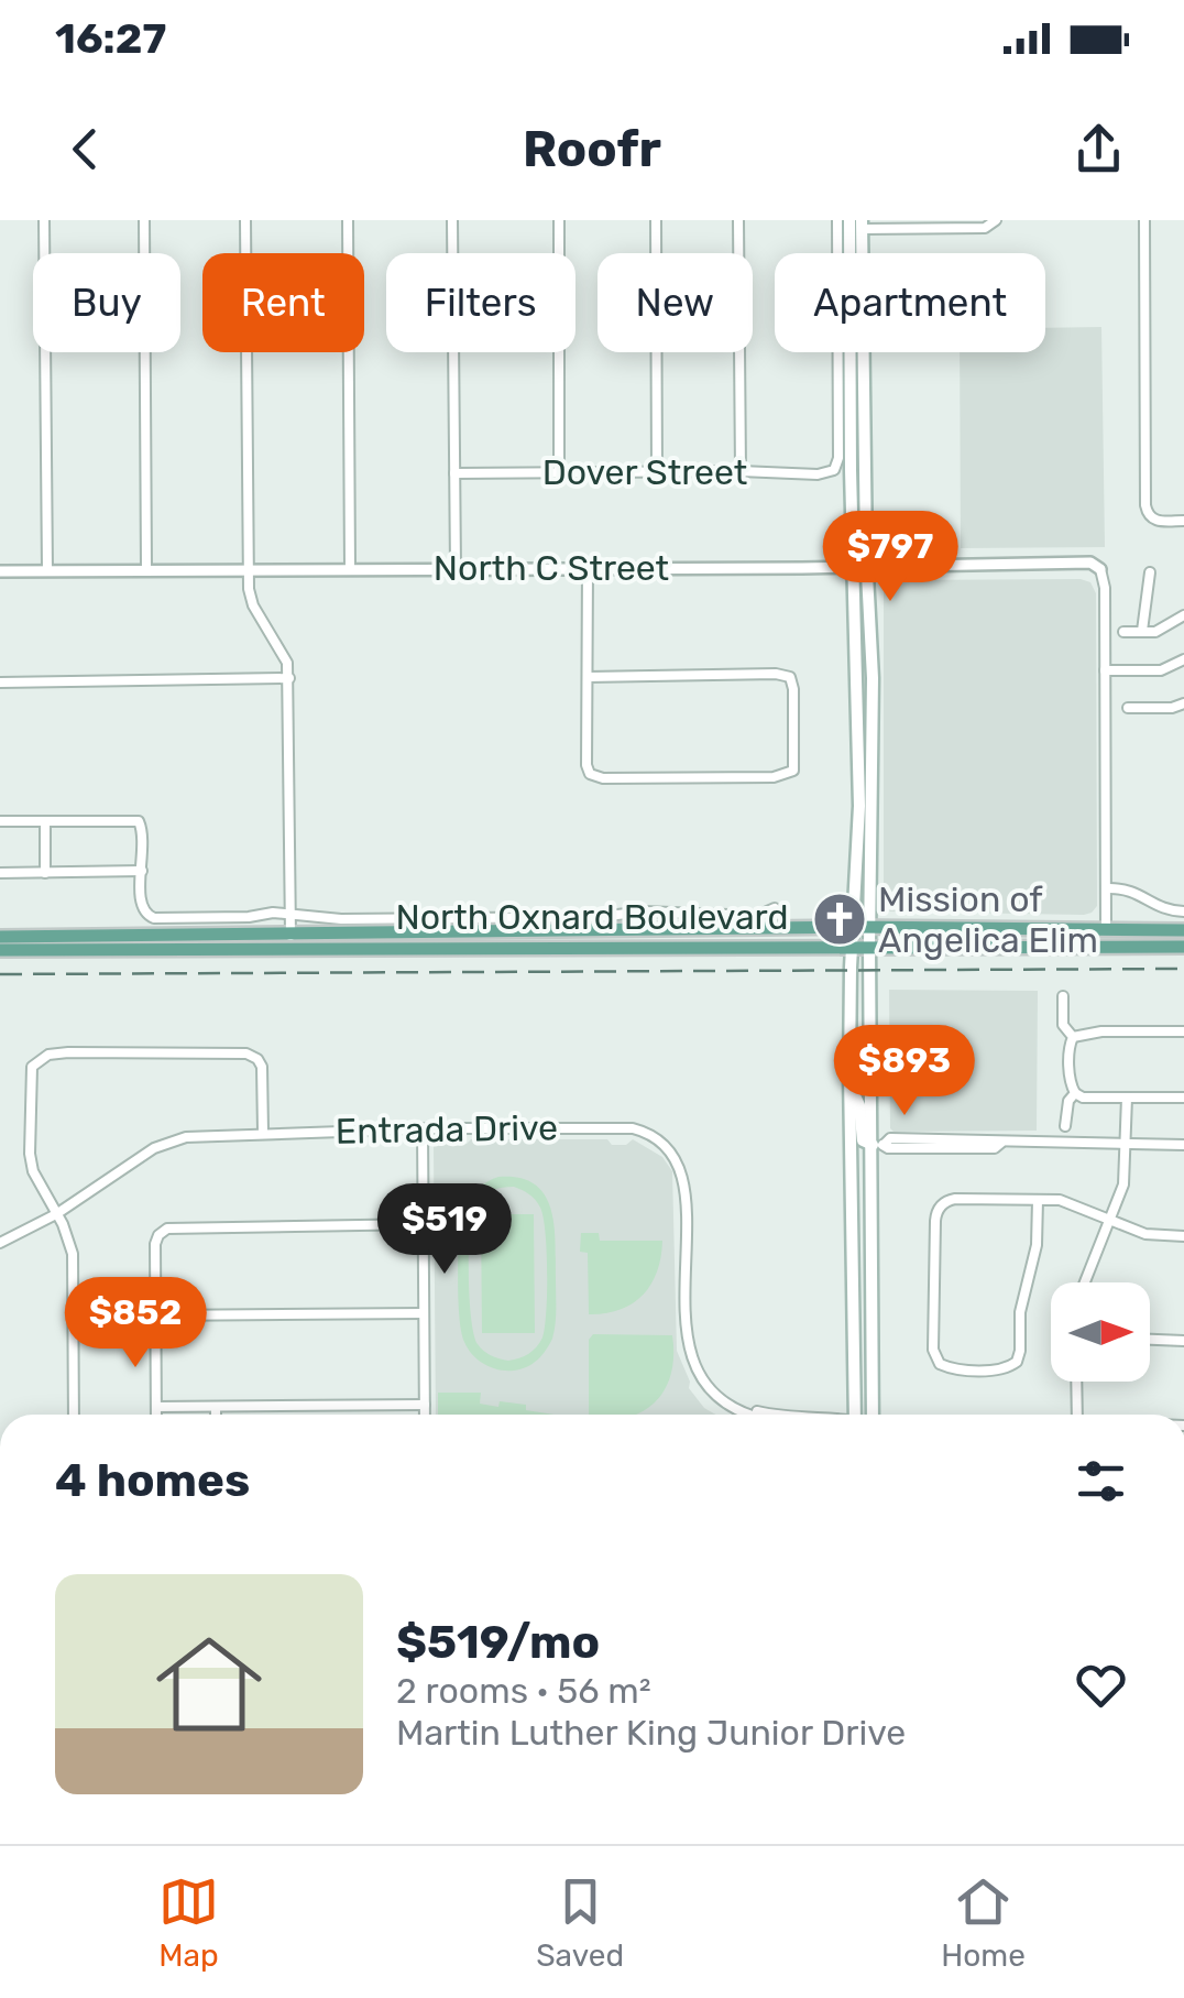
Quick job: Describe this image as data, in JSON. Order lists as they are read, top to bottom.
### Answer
{
  "streets": {
    "main road": ["North Oxnard Boulevard"],
    "street": ["Dover Street", "North C Street", "Entrada Drive"]
  },
  "places": {
    "church": ["Mission of Angelica Elim"]
  },
  "north": "right",
  "page": {
    "status": "16:27",
    "header": "Roofr",
    "chip": [
      "Buy",
      "Rent",
      "Filters",
      "New",
      "Apartment"
    ],
    "price": [
      "$797",
      "$893",
      "$519",
      "$852"
    ],
    "heading": "4 homes",
    "list": [
      {
        "name": "$519/mo",
        "note": "2 rooms · 56 m² · Martin Luther King Junior Drive"
      }
    ],
    "tabs": ["Map", "Saved", "Home"]
  }
}
